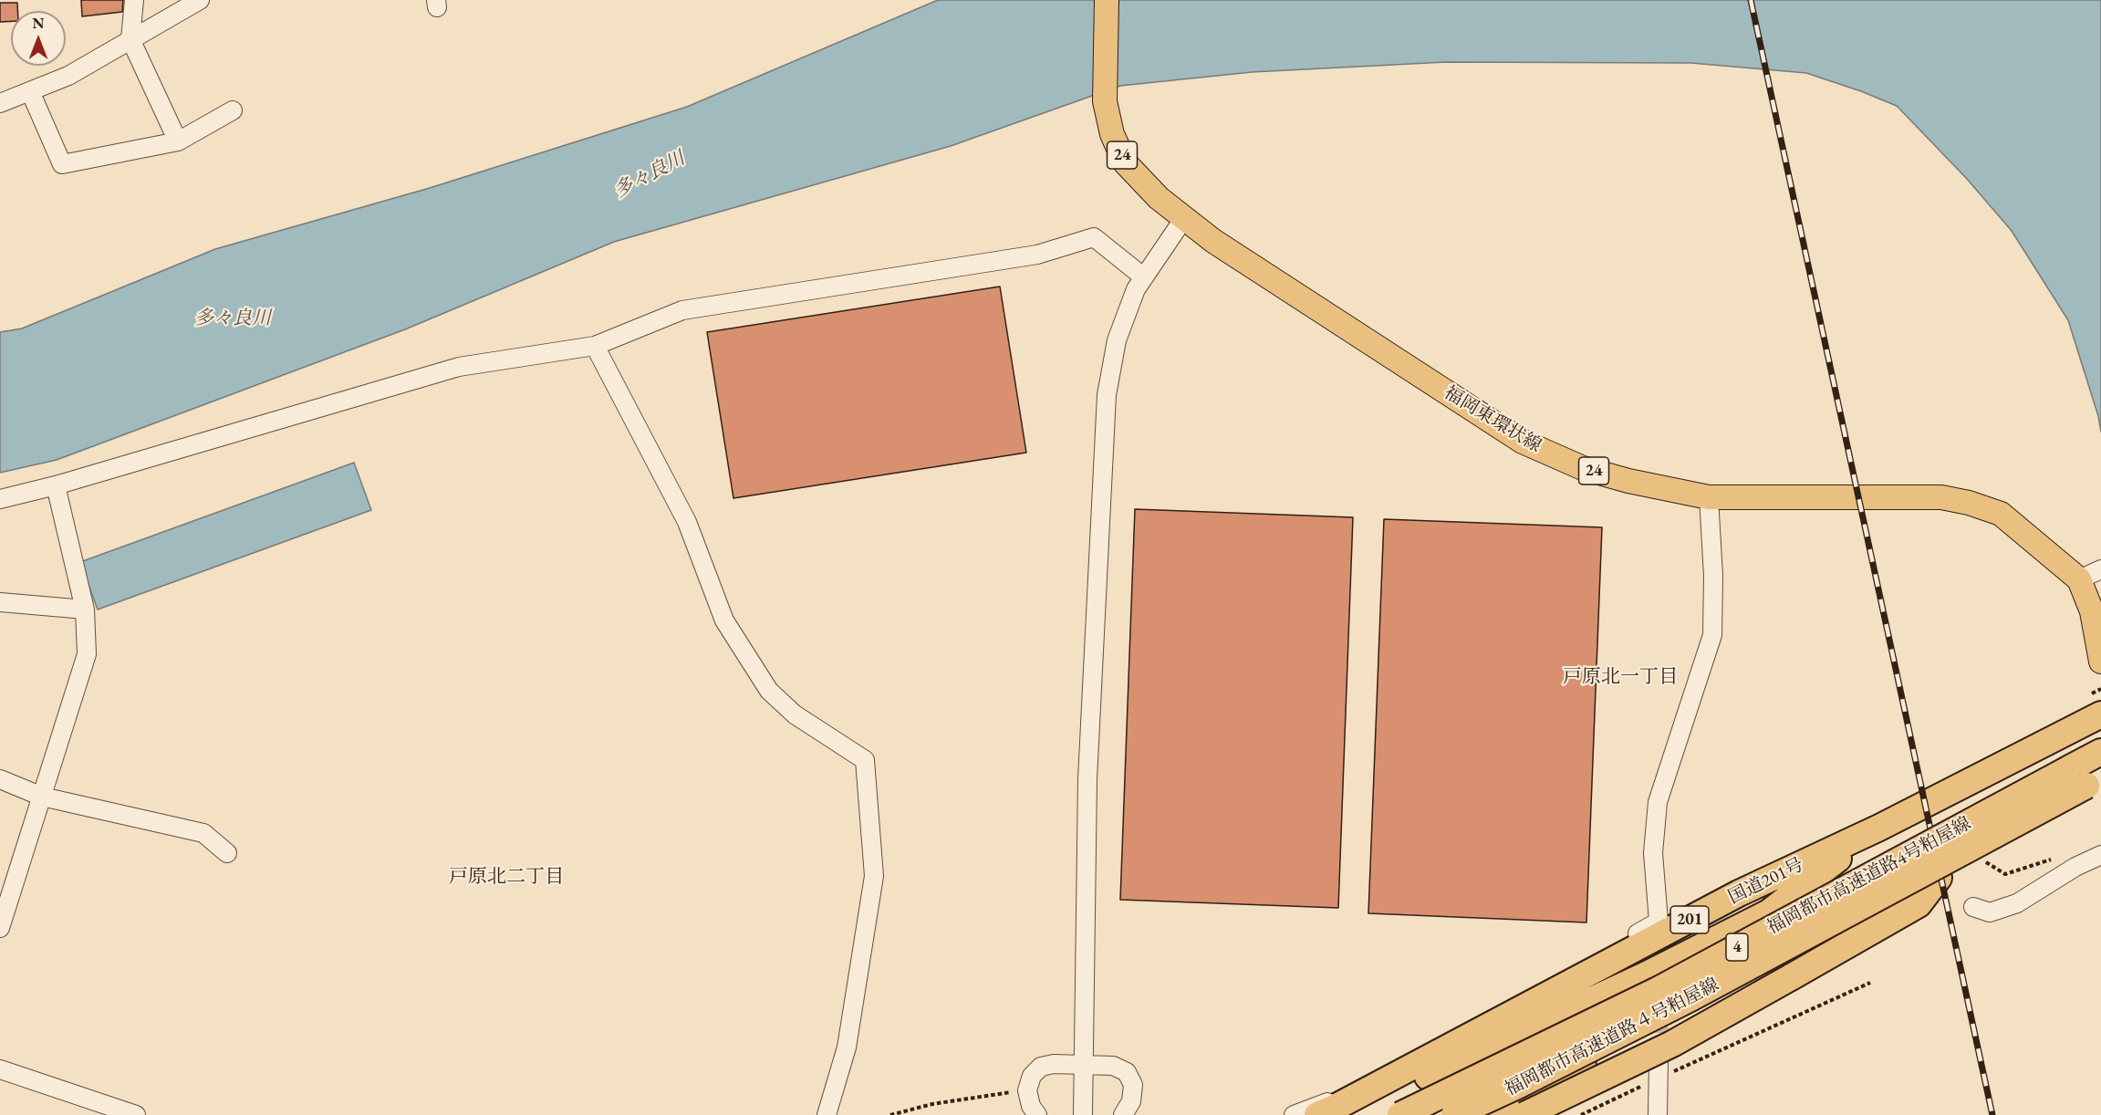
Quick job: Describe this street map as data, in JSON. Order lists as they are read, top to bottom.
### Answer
{
  "streets": {
    "highway": [
      "福岡都市高速道路4号粕屋線",
      "国道201号",
      "201",
      "4",
      "福岡都市高速道路４号粕屋線"
    ],
    "main road": ["24", "福岡東環状線"]
  },
  "districts": ["戸原北一丁目", "戸原北二丁目"],
  "water": ["多々良川"],
  "north": "top"
}
